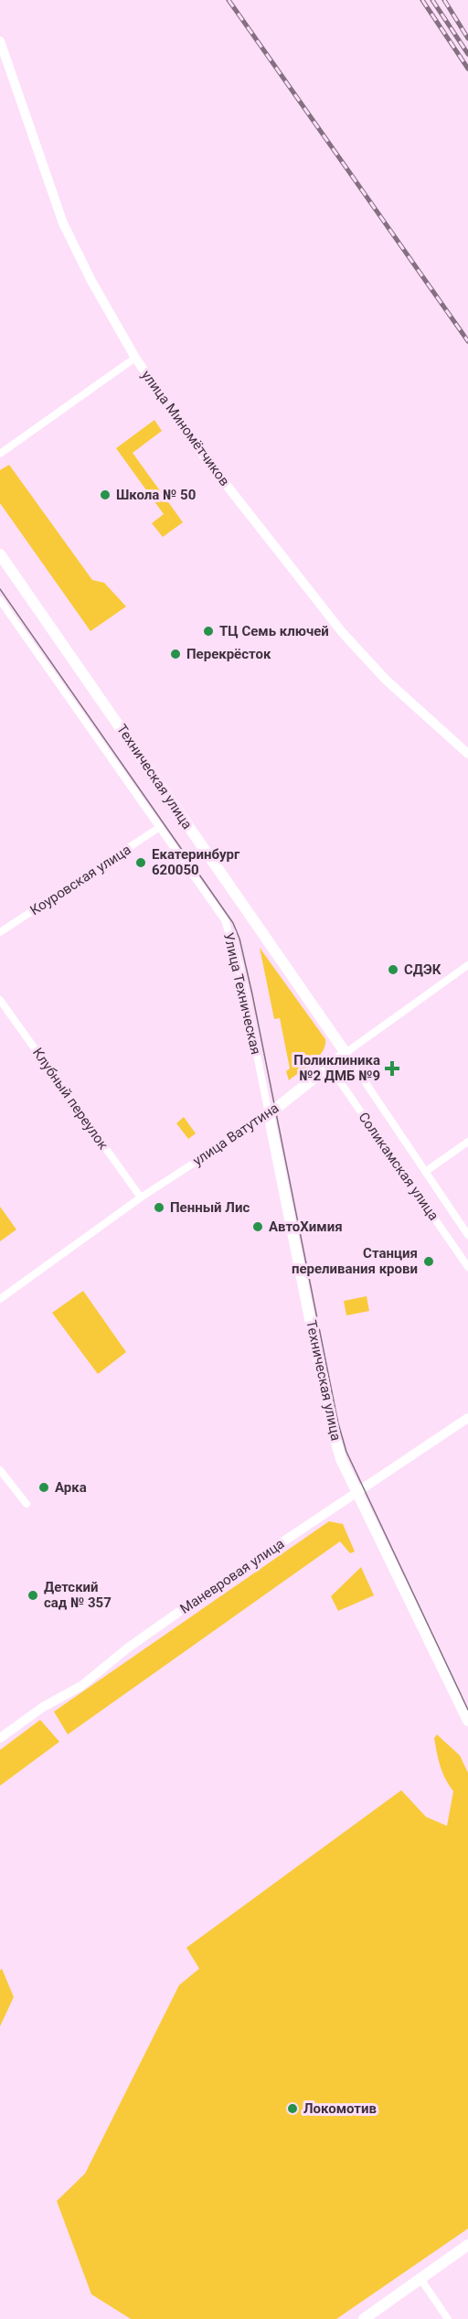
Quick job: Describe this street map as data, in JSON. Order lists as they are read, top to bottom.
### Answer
{
  "streets": {
    "main road": ["Техническая улица", "улица Ватутина"],
    "street": [
      "улица Миномётчиков",
      "Коуровская улица",
      "Улица Техническая",
      "Клубный переулок",
      "Соликамская улица",
      "Маневровая улица"
    ]
  },
  "crossings": [
    ["Техническая улица", "Улица Техническая"],
    ["Техническая улица", "улица Ватутина"],
    ["Техническая улица", "Соликамская улица"],
    ["Техническая улица", "Маневровая улица"],
    ["Коуровская улица", "Улица Техническая"],
    ["Улица Техническая", "улица Ватутина"],
    ["Клубный переулок", "улица Ватутина"],
    ["улица Ватутина", "Соликамская улица"]
  ],
  "places": {
    "other": [
      "Школа № 50",
      "ТЦ Семь ключей",
      "Перекрёсток",
      "Екатеринбург 620050",
      "СДЭК",
      "Пенный Лис",
      "АвтоХимия",
      "Станция переливания крови",
      "Арка",
      "Детский сад № 357",
      "Локомотив"
    ],
    "health": ["Поликлиника №2 ДМБ №9"]
  }
}
